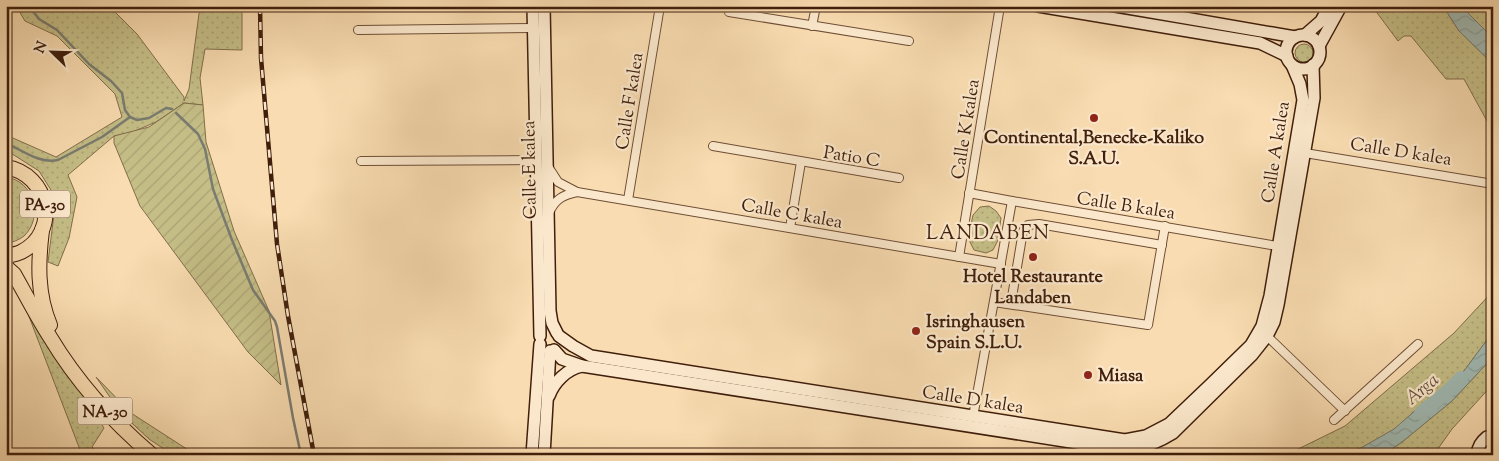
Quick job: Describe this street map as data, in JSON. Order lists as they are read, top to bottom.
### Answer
{
  "streets": {
    "highway": ["PA-30", "NA-30"],
    "street": [
      "Calle F kalea",
      "Calle K kalea",
      "Calle D kalea",
      "Calle A kalea",
      "Patio C",
      "Calle E kalea",
      "Calle B kalea",
      "Calle C kalea"
    ]
  },
  "crossings": [
    ["Calle F kalea", "Calle C kalea"],
    ["Calle K kalea", "Calle B kalea"],
    ["Calle K kalea", "Calle C kalea"],
    ["Calle D kalea", "Calle A kalea"],
    ["Calle D kalea", "Calle E kalea"],
    ["Calle D kalea", "Calle B kalea"],
    ["Calle A kalea", "Calle B kalea"],
    ["Patio C", "Calle C kalea"],
    ["PA-30", "NA-30"]
  ],
  "districts": ["LANDABEN"],
  "water": ["Arga"],
  "places": [
    "Continental,Benecke-Kaliko S.A.U.",
    "Hotel Restaurante Landaben",
    "Isringhausen Spain S.L.U.",
    "Miasa"
  ],
  "north": "top left"
}
